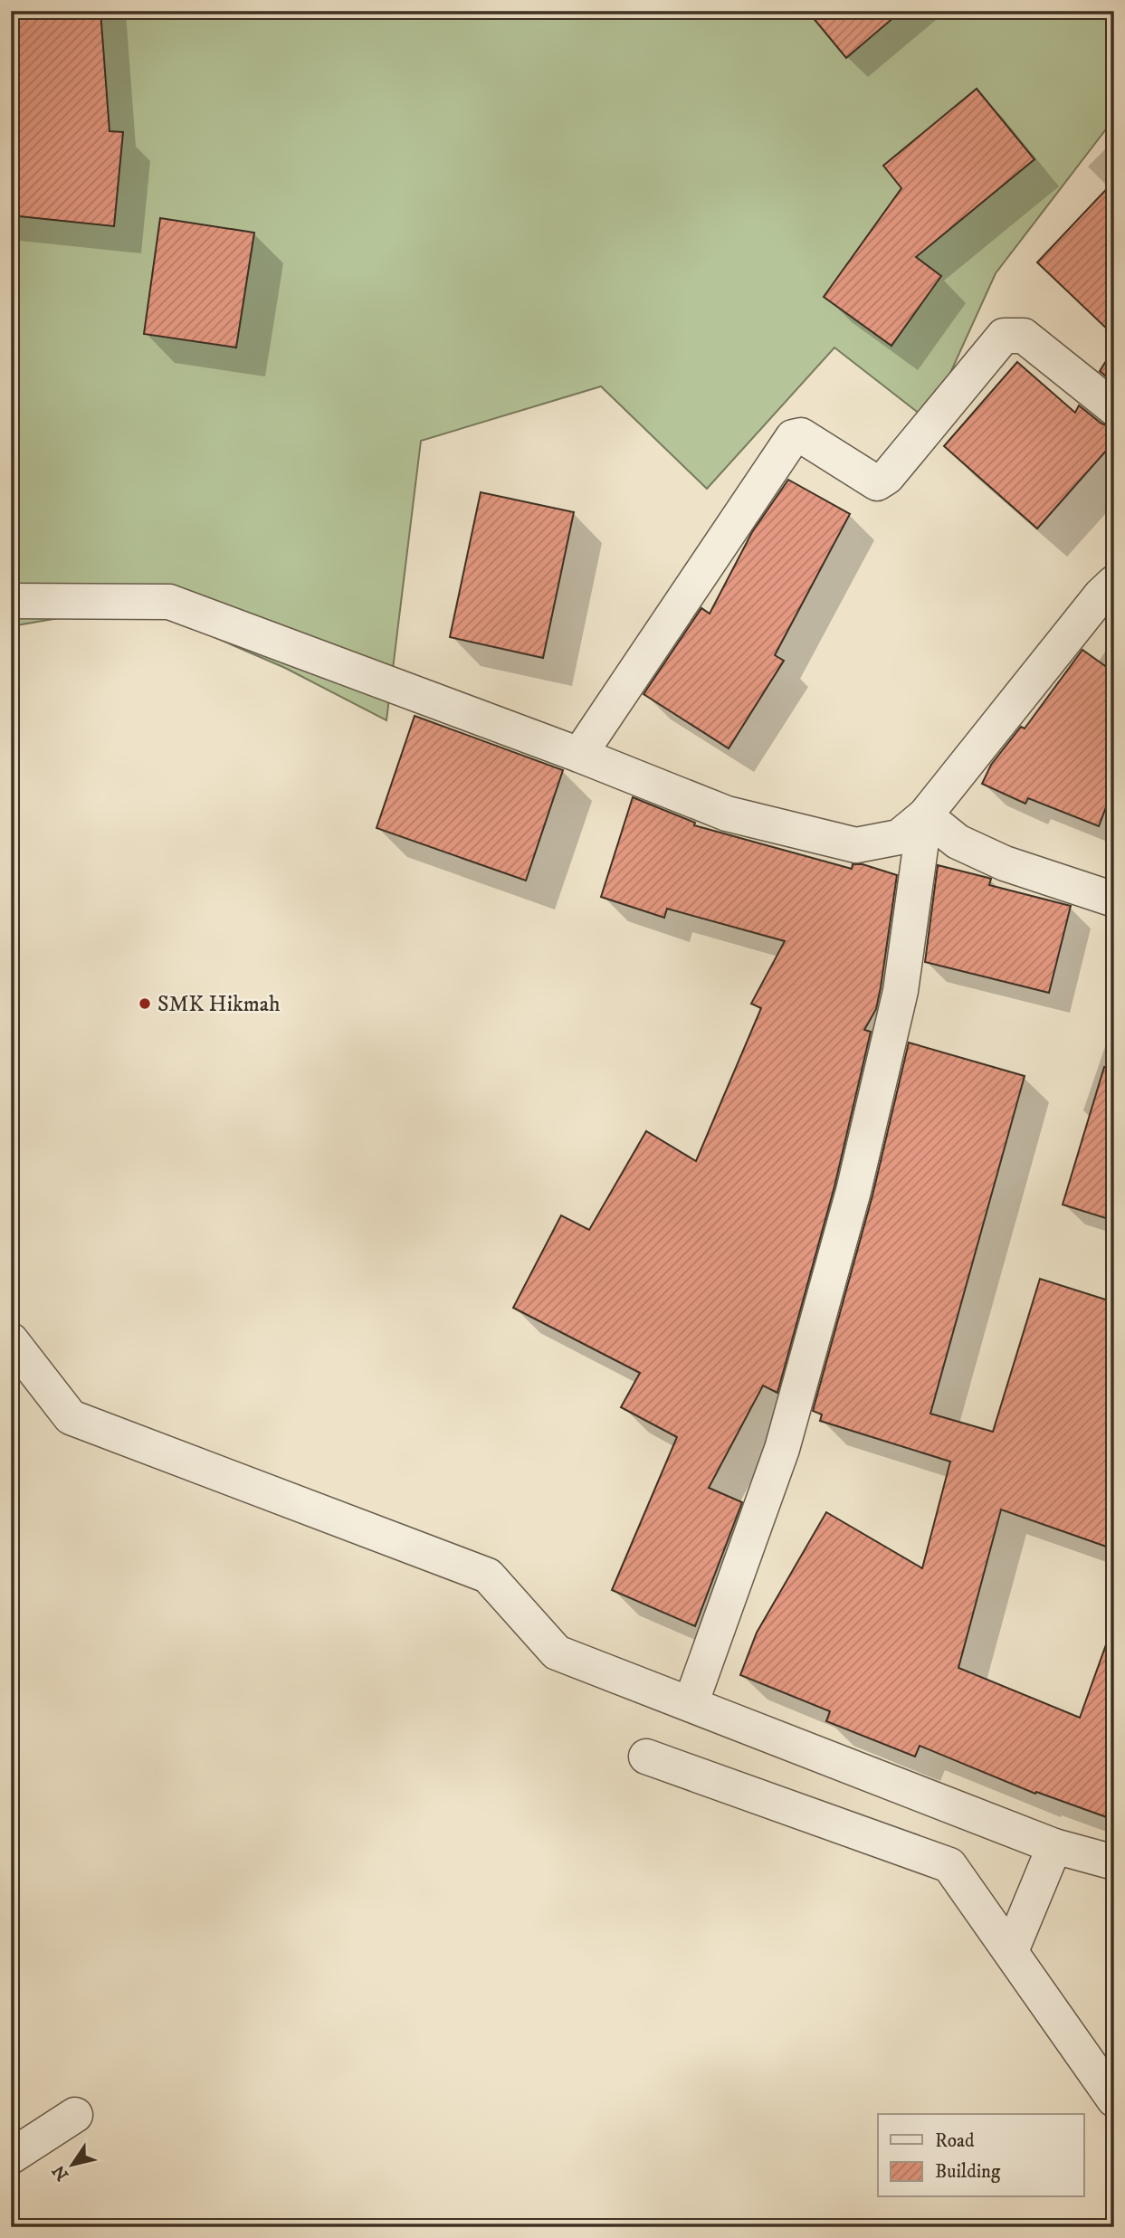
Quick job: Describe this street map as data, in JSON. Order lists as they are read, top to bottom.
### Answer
{
  "places": ["SMK Hikmah"],
  "legend": ["Road", "Building"],
  "north": "bottom left"
}
